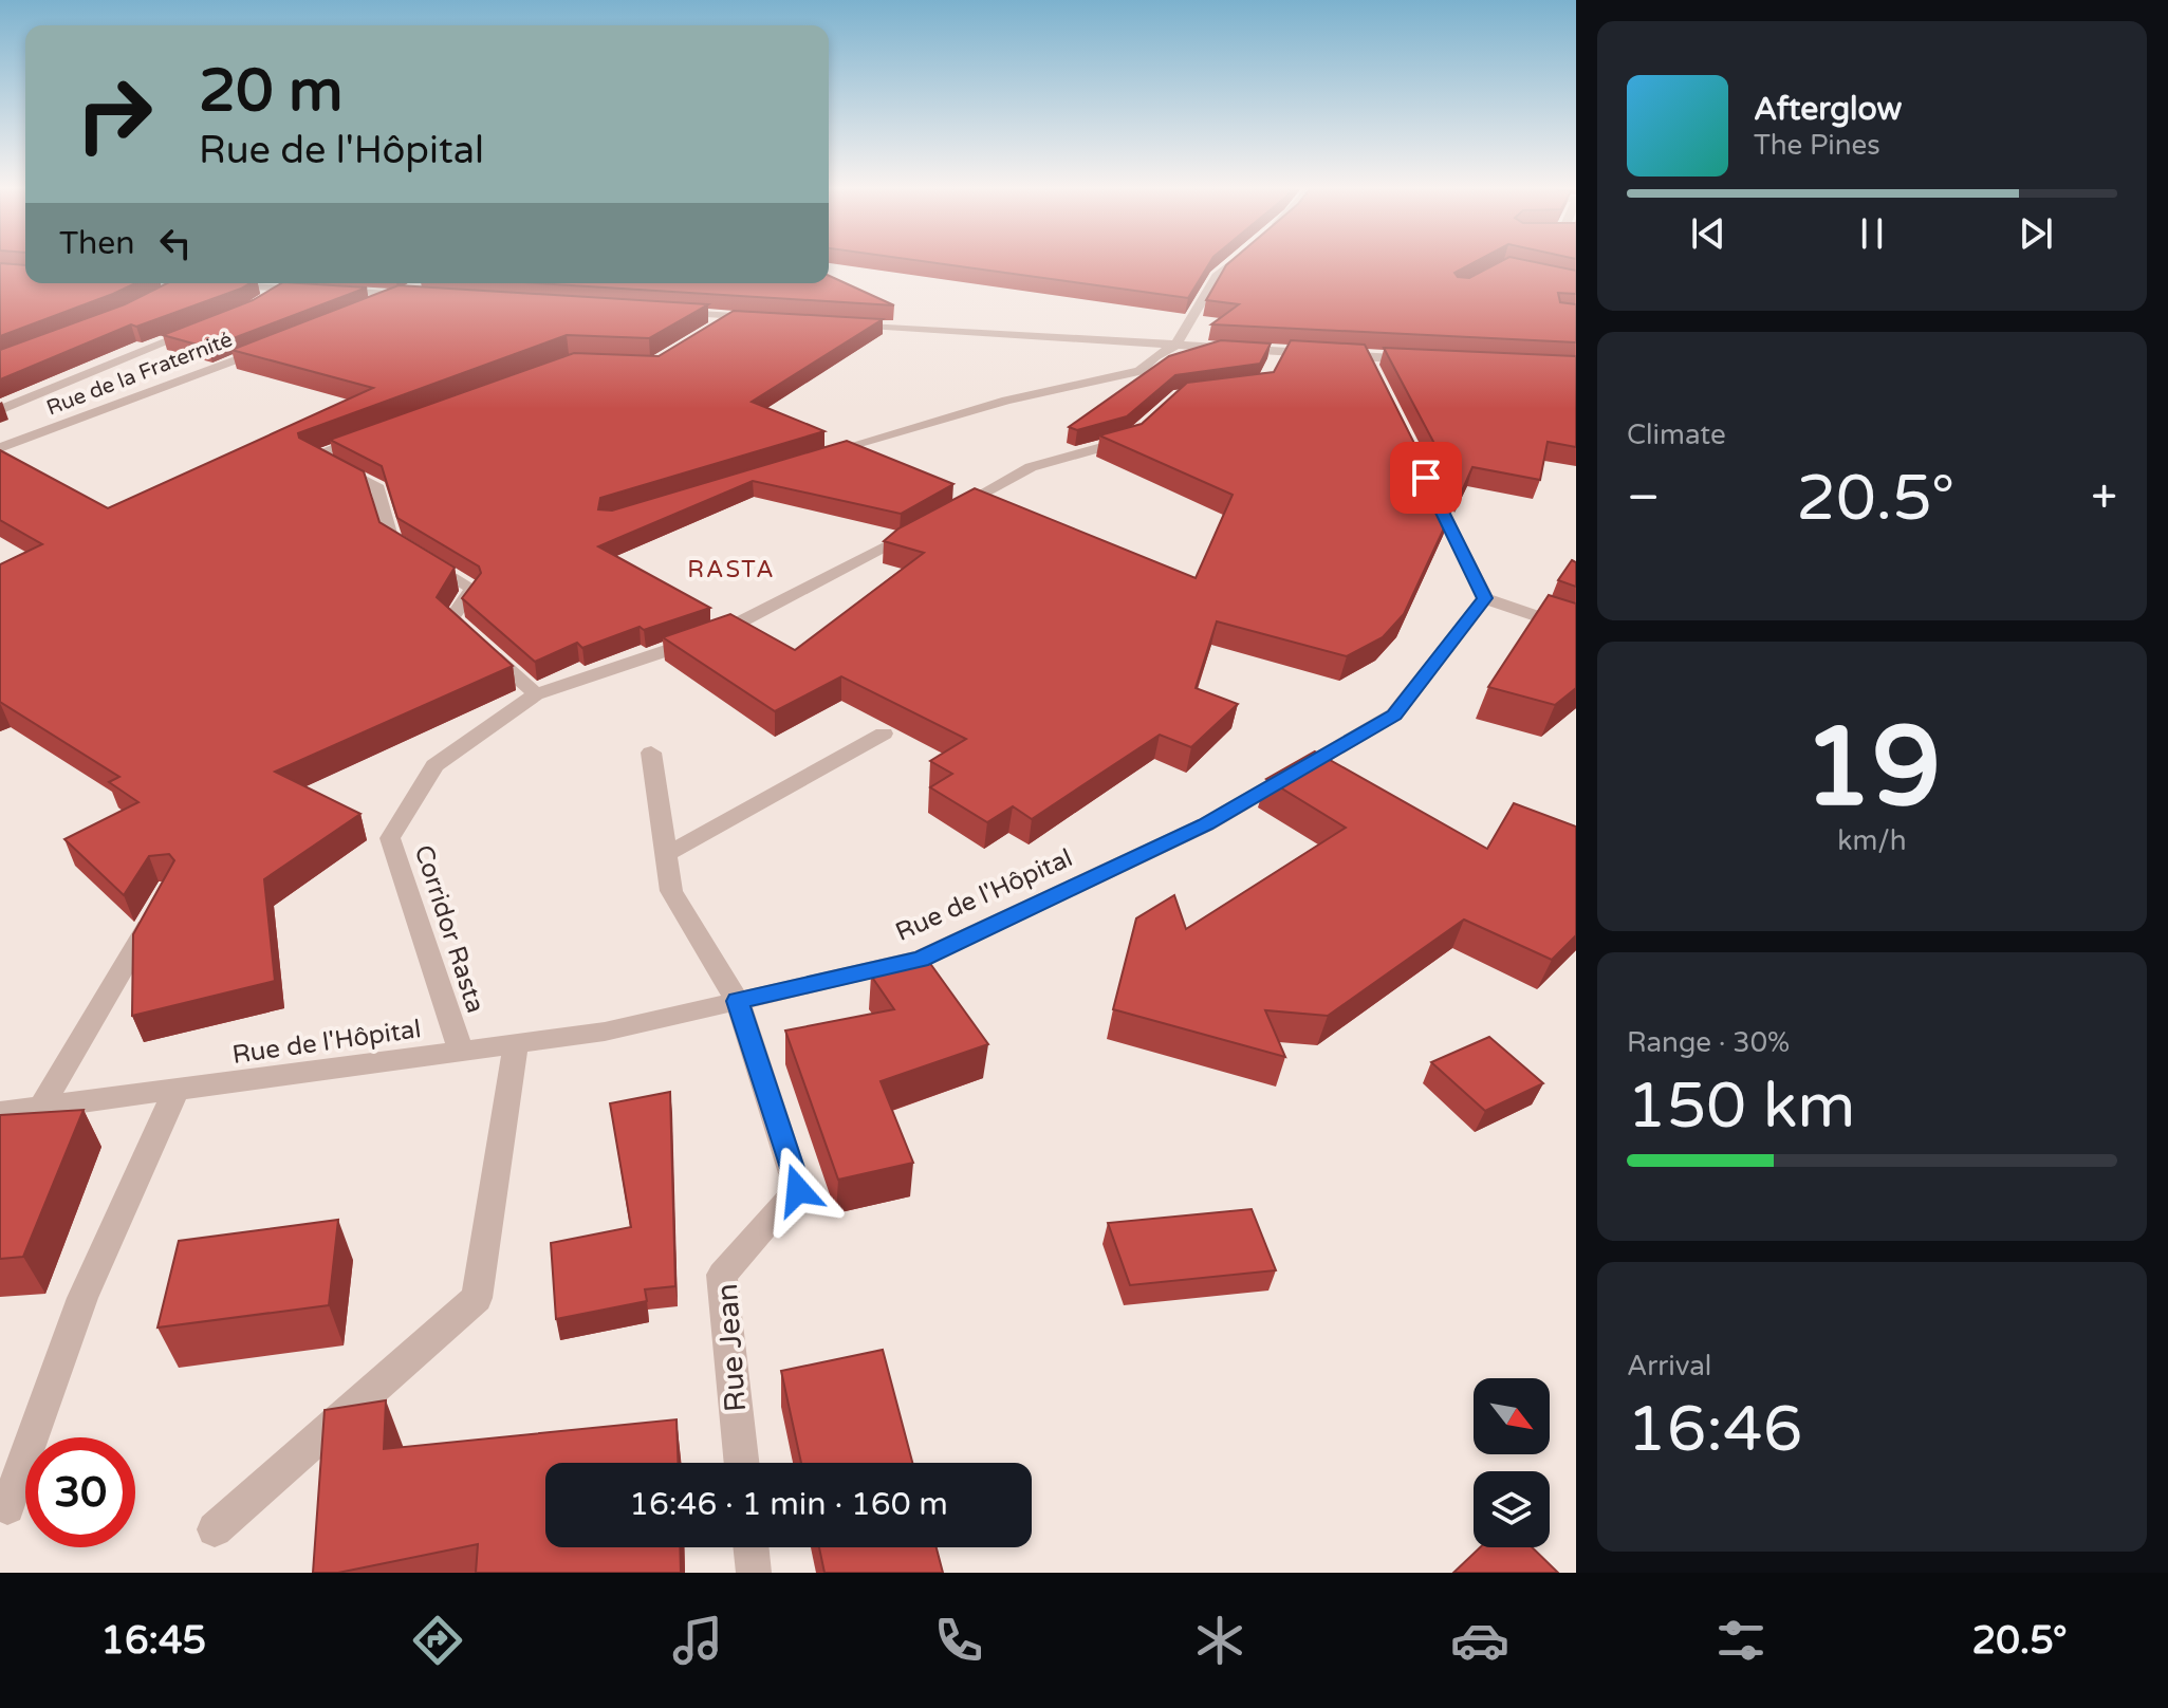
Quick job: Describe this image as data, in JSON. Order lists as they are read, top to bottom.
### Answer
{
  "streets": {
    "street": [
      "Rue de la Fraternité",
      "Rue de l'Hôpital",
      "Corridor Rasta",
      "Rue Jean"
    ]
  },
  "crossings": [
    ["Rue de l'Hôpital", "Corridor Rasta"],
    ["Rue de l'Hôpital", "Rue Jean"]
  ],
  "districts": ["RASTA"],
  "north": "bottom right",
  "page": {
    "turn": ["20 m", "Rue de l'Hôpital"],
    "song": ["Afterglow", "The Pines"],
    "then": "Then",
    "tile": [
      "Climate",
      ["19", "km/h"],
      ["Range · 30%", "150 km"],
      ["Arrival", "16:46"]
    ],
    "heat": ["−", "20.5°", "+"],
    "limit": "30",
    "trip": "16:46 · 1 min · 160 m",
    "tabs": ["16:45", "20.5°"]
  }
}
